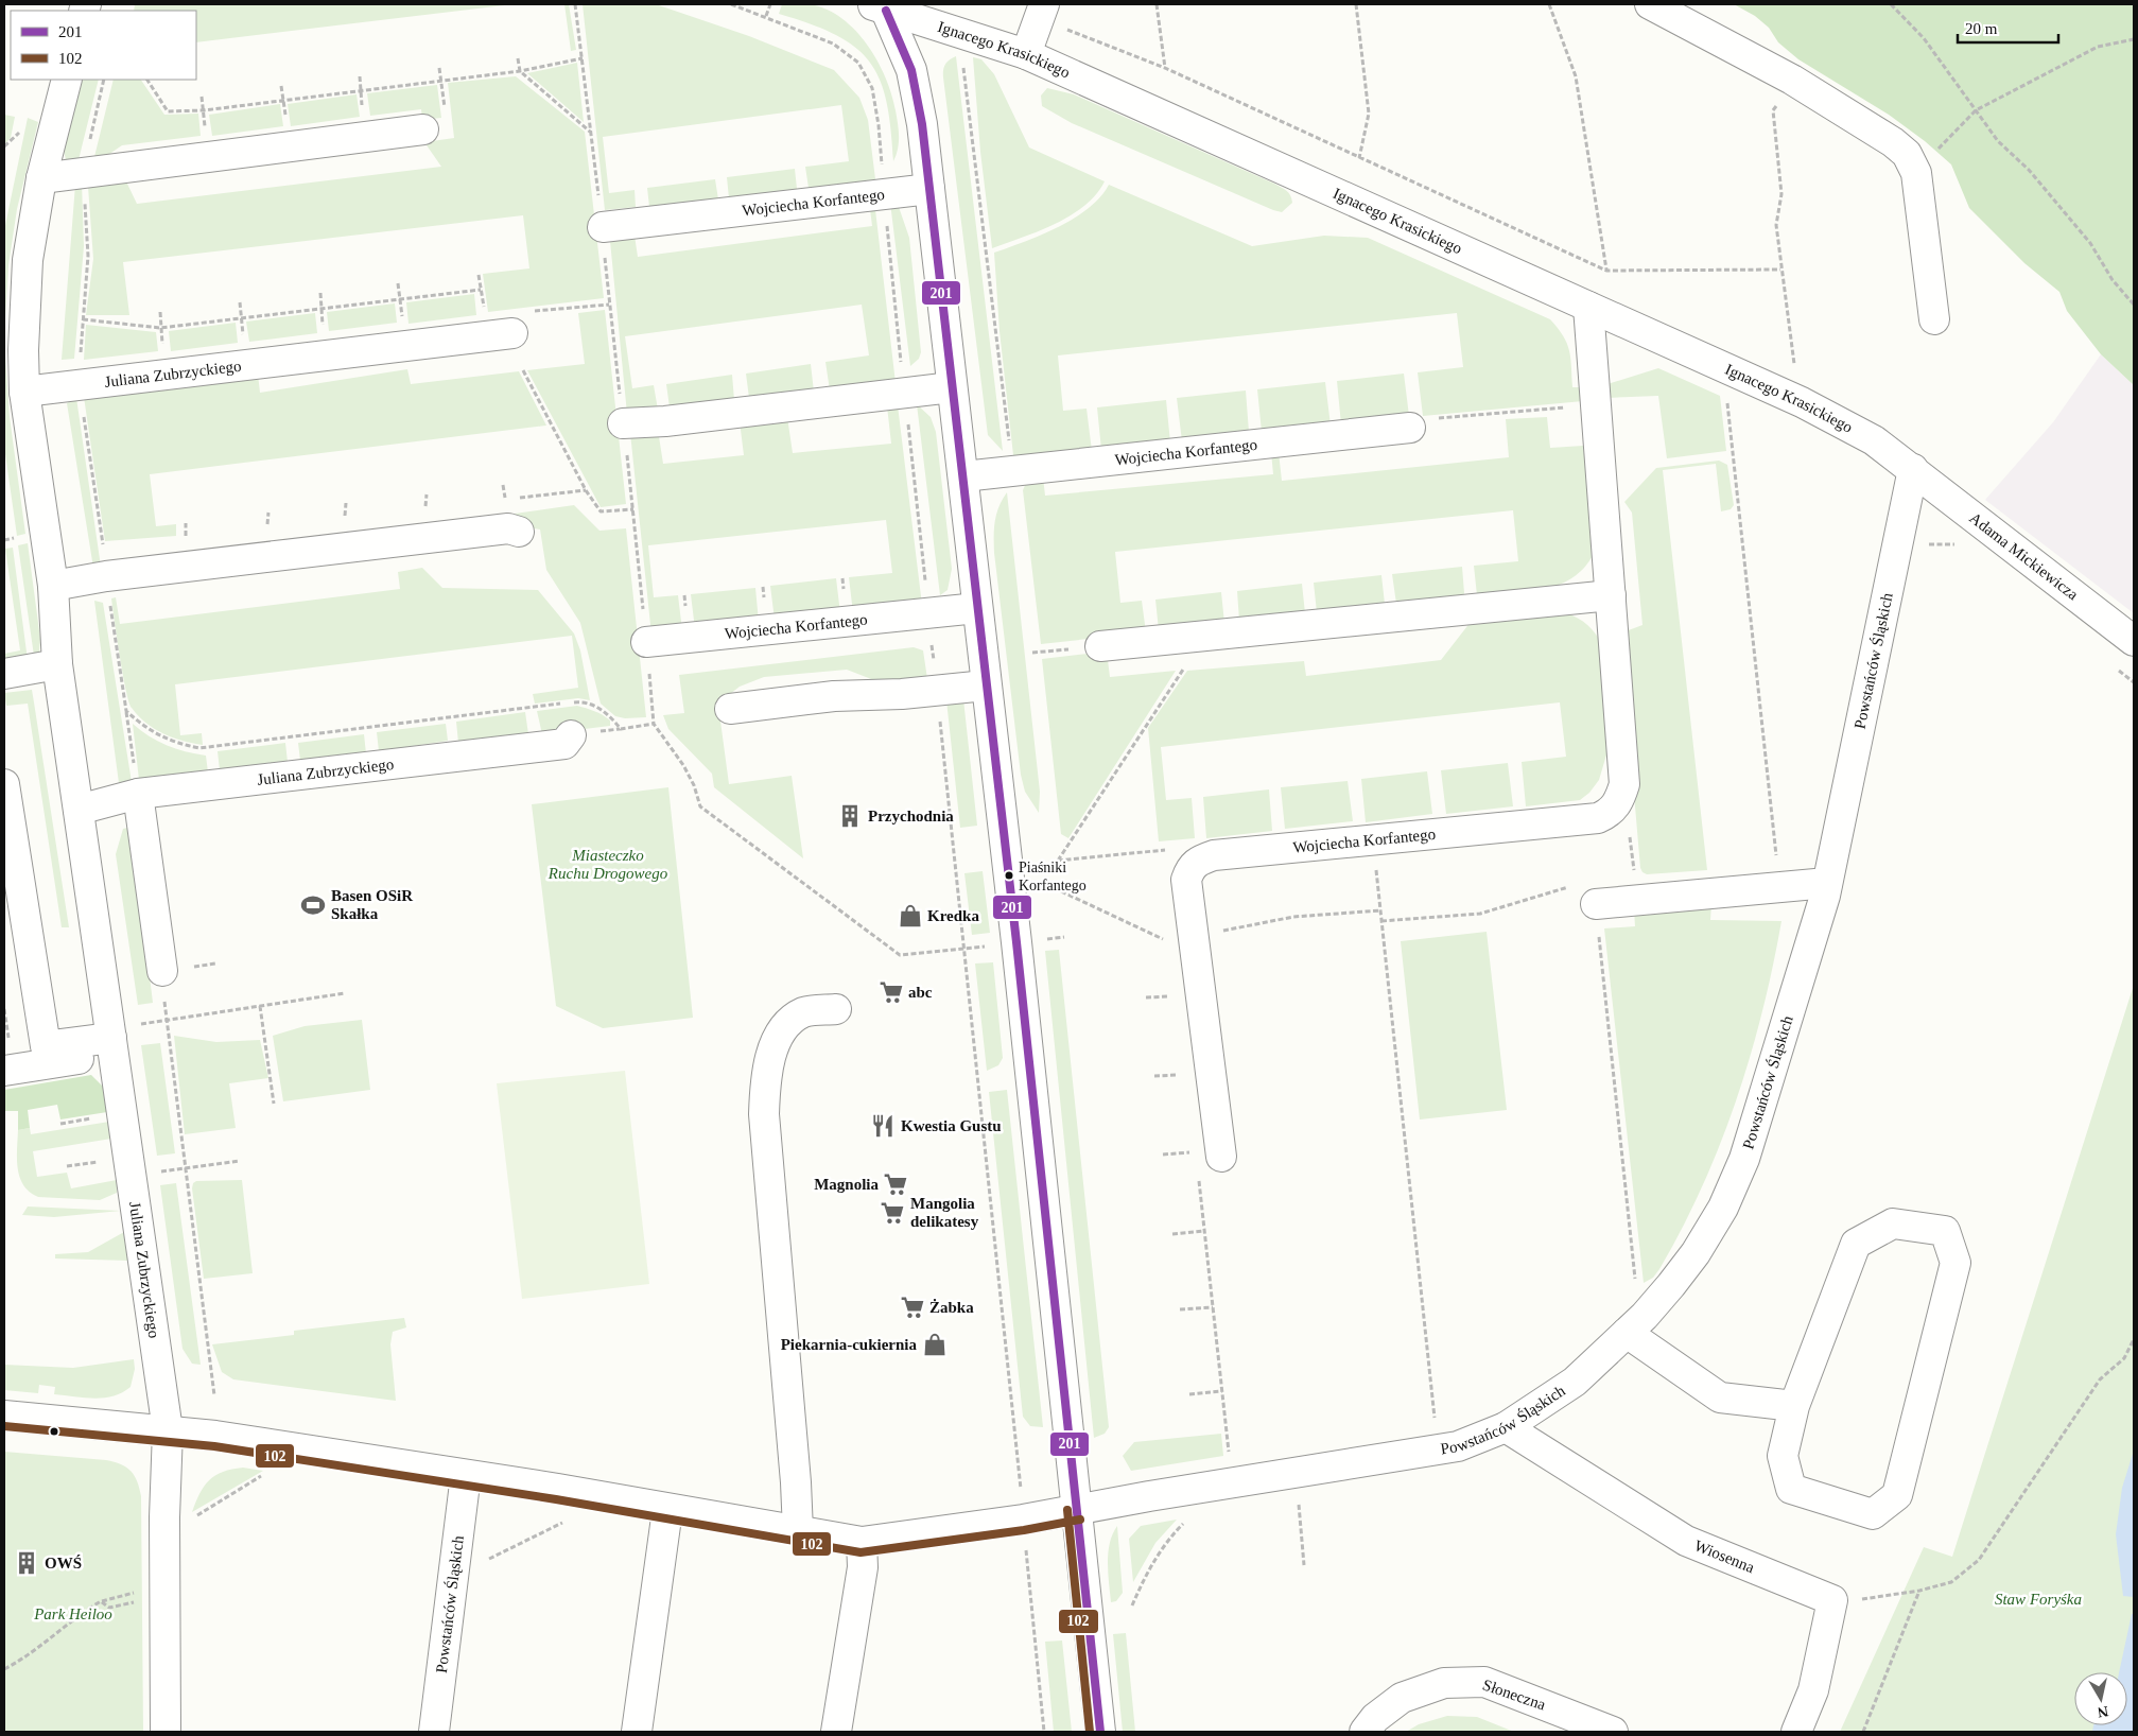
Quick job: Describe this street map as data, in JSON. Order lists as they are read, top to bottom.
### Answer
{
  "streets": {
    "street": [
      "Ignacego Krasickiego",
      "Wojciecha Korfantego",
      "Juliana Zubrzyckiego",
      "Adama Mickiewicza",
      "Powstańców Śląskich",
      "Wiosenna",
      "Słoneczna"
    ]
  },
  "crossings": [
    ["Ignacego Krasickiego", "Wojciecha Korfantego"],
    ["Ignacego Krasickiego", "Adama Mickiewicza"],
    ["Ignacego Krasickiego", "Powstańców Śląskich"],
    ["Juliana Zubrzyckiego", "Powstańców Śląskich"],
    ["Adama Mickiewicza", "Powstańców Śląskich"],
    ["Powstańców Śląskich", "Wiosenna"]
  ],
  "parks": ["Miasteczko Ruchu Drogowego", "Staw Foryśka", "Park Heiloo"],
  "places": {
    "building": ["Przychodnia", "OWŚ"],
    "other": ["Piaśniki Korfantego"],
    "sports": ["Basen OSiR Skałka"],
    "shop": ["Kredka", "Piekarnia-cukiernia"],
    "supermarket": [
      "abc",
      "Magnolia",
      "Mangolia delikatesy",
      "Żabka"
    ],
    "restaurant": ["Kwestia Gustu"]
  },
  "lines": ["transit line 201", "transit line 102"],
  "legend": ["201", "102"],
  "scale_bar": "20 m",
  "north": "bottom"
}
